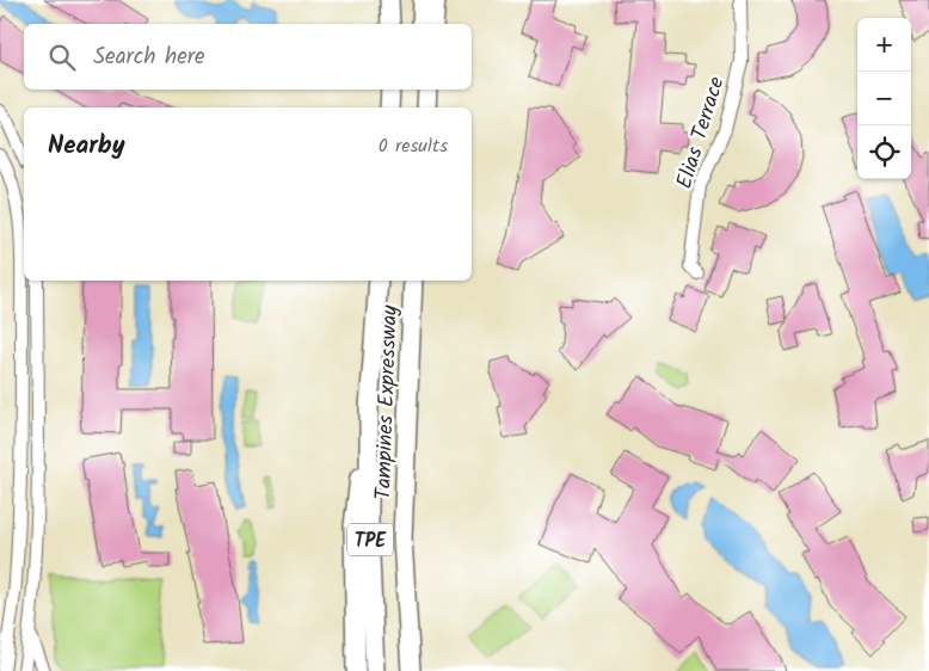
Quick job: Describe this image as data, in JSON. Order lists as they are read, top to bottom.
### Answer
{
  "streets": {
    "highway": ["Tampines Expressway", "TPE"],
    "street": ["Elias Terrace"]
  },
  "page": {
    "map_buttons": ["+", "−"],
    "search": "Search here",
    "heading": ["Nearby", "0 results"]
  }
}
